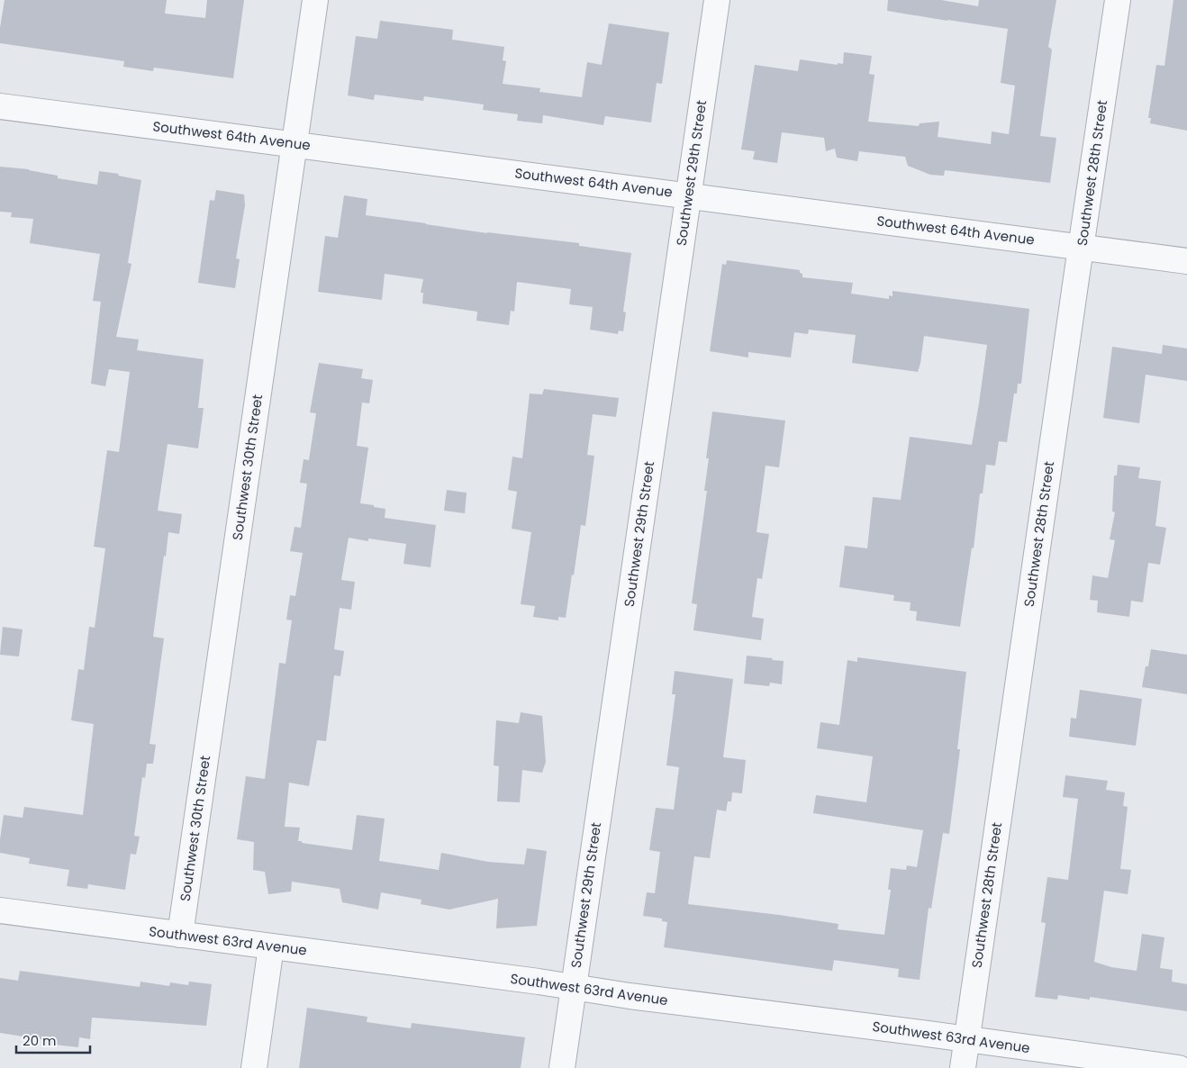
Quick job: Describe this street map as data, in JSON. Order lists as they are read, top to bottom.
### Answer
{
  "streets": {
    "street": [
      "Southwest 64th Avenue",
      "Southwest 29th Street",
      "Southwest 28th Street",
      "Southwest 30th Street",
      "Southwest 63rd Avenue"
    ]
  },
  "crossings": [
    ["Southwest 64th Avenue", "Southwest 29th Street"],
    ["Southwest 64th Avenue", "Southwest 28th Street"],
    ["Southwest 64th Avenue", "Southwest 30th Street"],
    ["Southwest 29th Street", "Southwest 63rd Avenue"],
    ["Southwest 28th Street", "Southwest 63rd Avenue"],
    ["Southwest 30th Street", "Southwest 63rd Avenue"]
  ],
  "scale_bar": "20 m"
}
